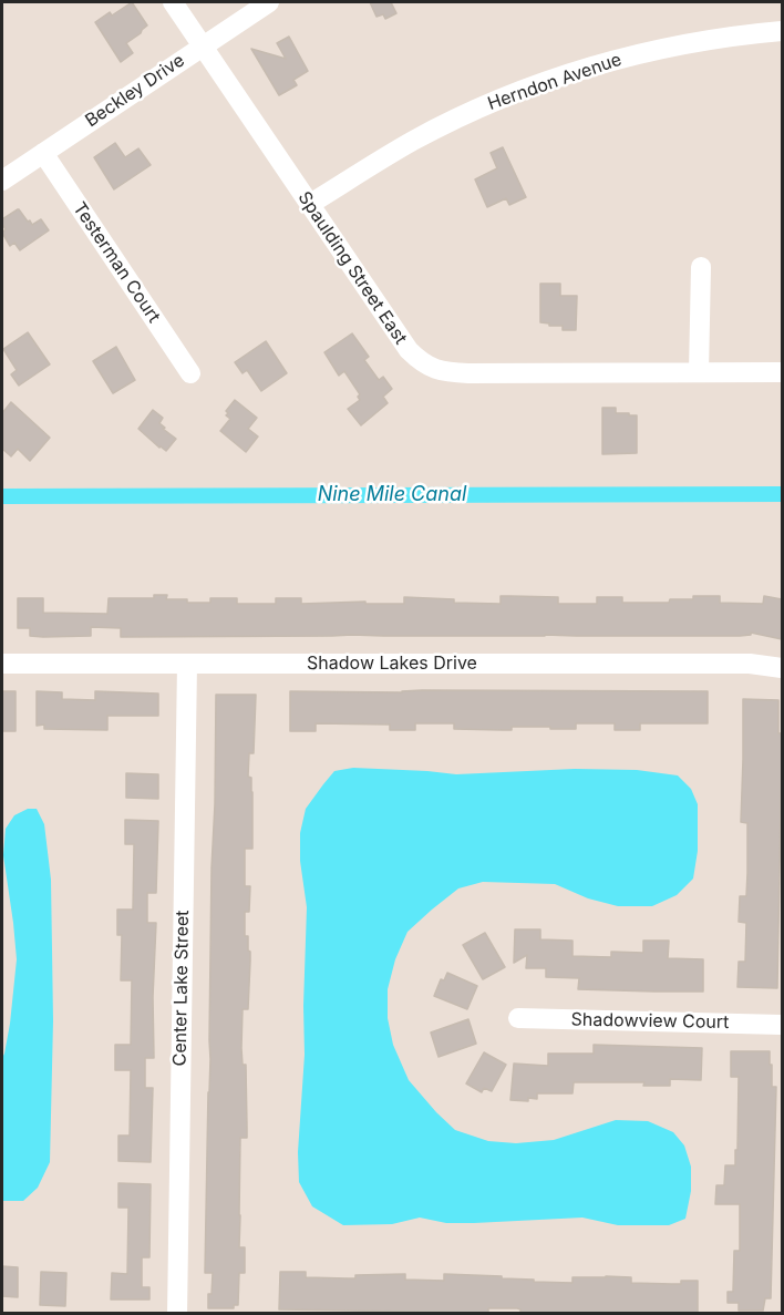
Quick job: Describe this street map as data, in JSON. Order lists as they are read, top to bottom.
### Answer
{
  "streets": {
    "street": [
      "Herndon Avenue",
      "Beckley Drive",
      "Testerman Court",
      "Spaulding Street East",
      "Shadow Lakes Drive",
      "Center Lake Street",
      "Shadowview Court"
    ]
  },
  "crossings": [
    ["Herndon Avenue", "Spaulding Street East"],
    ["Beckley Drive", "Testerman Court"],
    ["Beckley Drive", "Spaulding Street East"],
    ["Shadow Lakes Drive", "Center Lake Street"]
  ],
  "water": ["Nine Mile Canal"]
}
